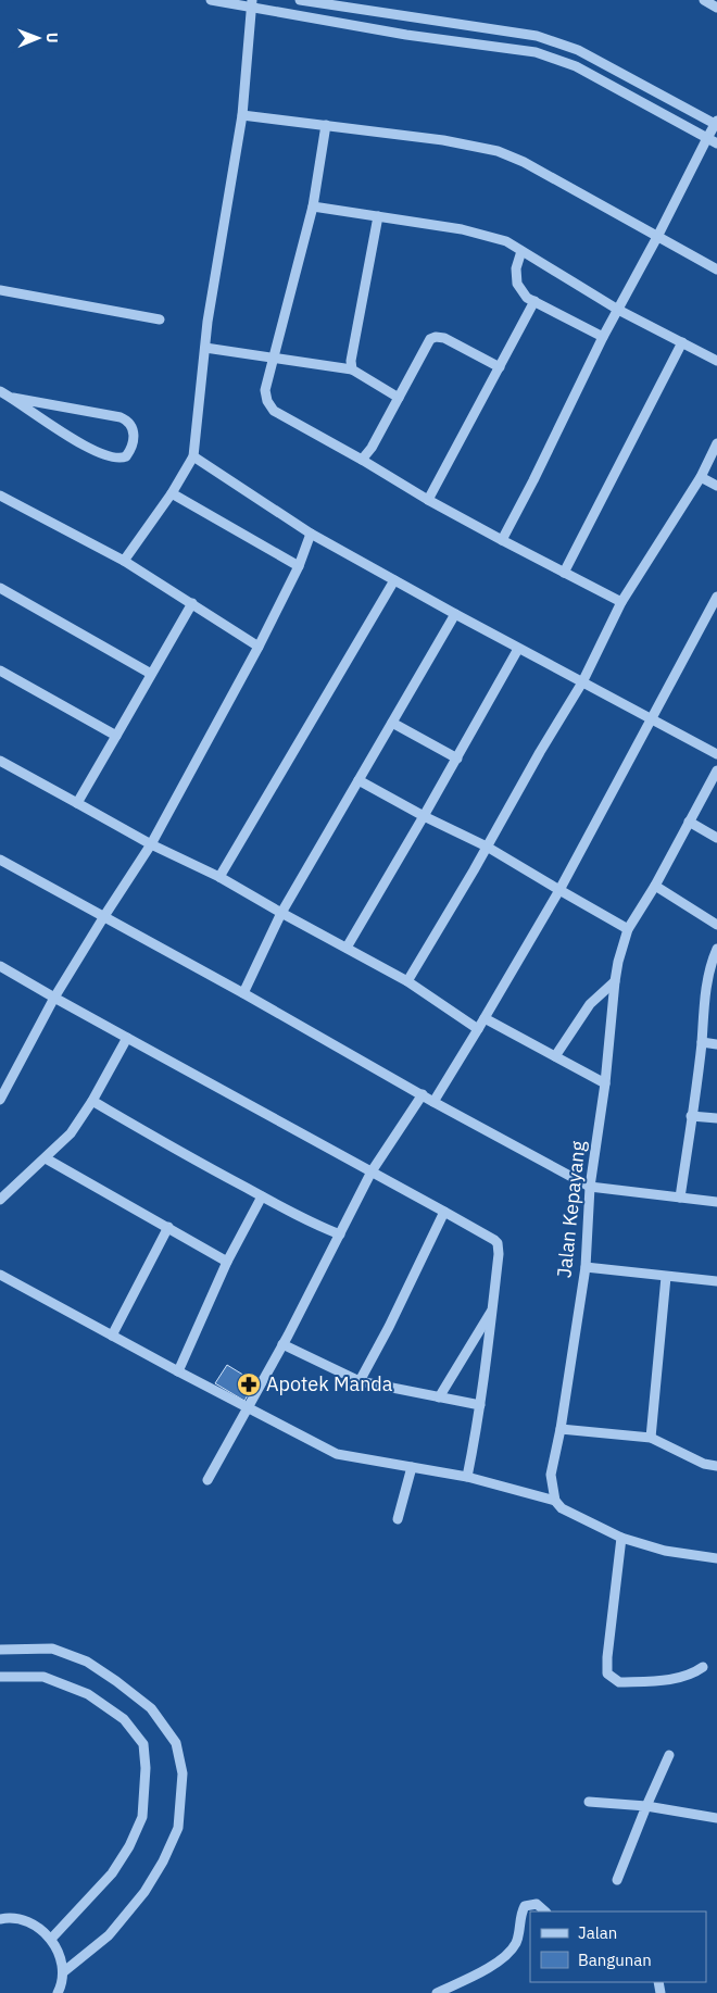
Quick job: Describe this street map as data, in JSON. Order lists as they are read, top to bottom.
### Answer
{
  "streets": {
    "street": ["Jalan Kepayang"]
  },
  "places": {
    "pharmacy": ["Apotek Manda"]
  },
  "legend": ["Jalan", "Bangunan"],
  "north": "right"
}
